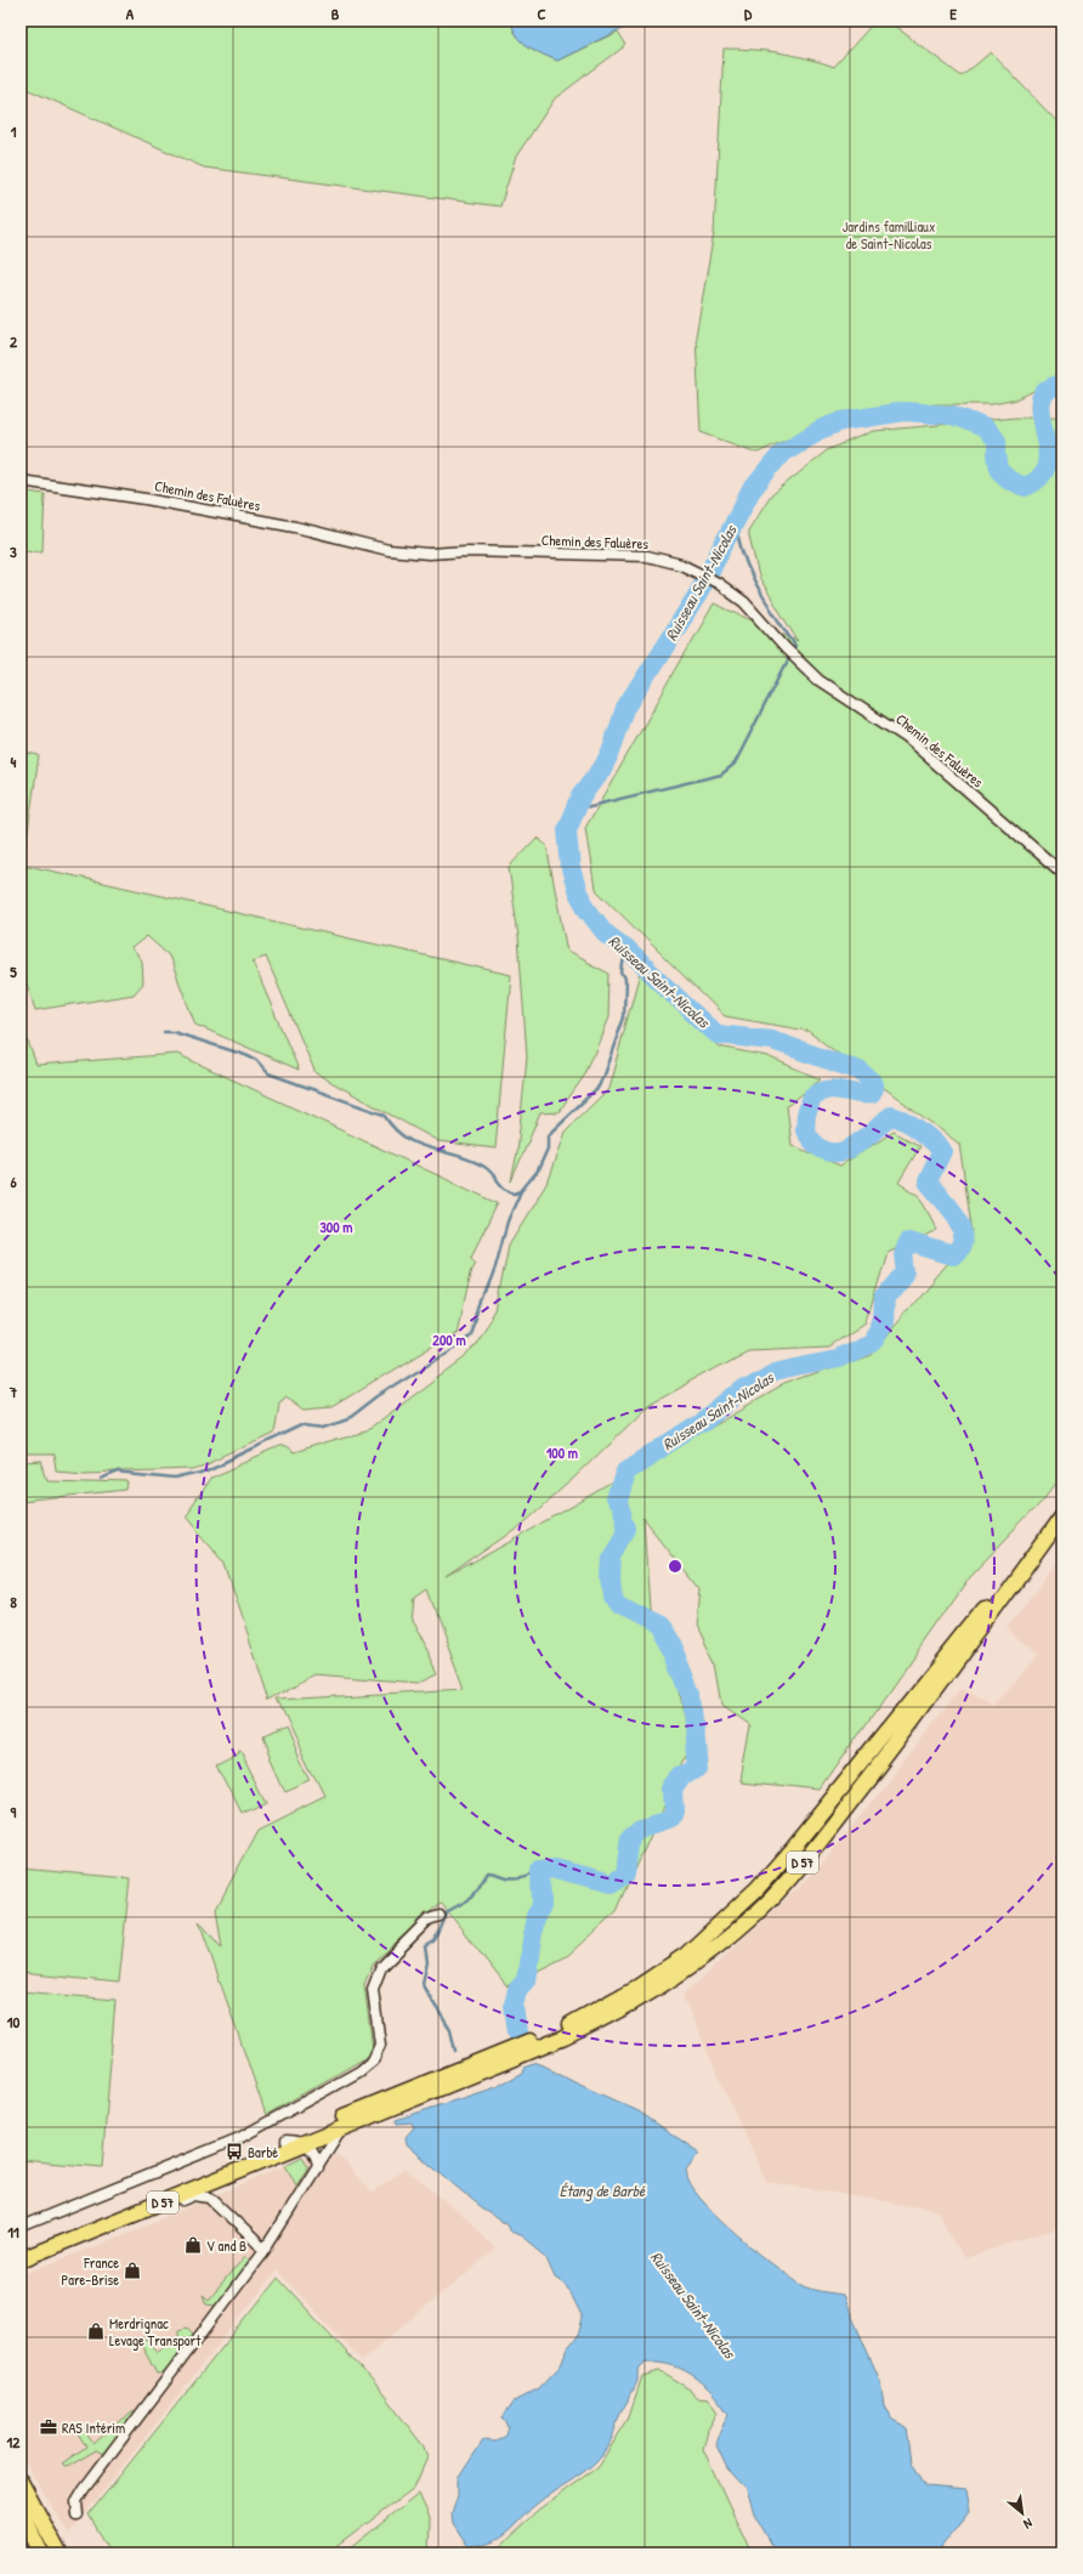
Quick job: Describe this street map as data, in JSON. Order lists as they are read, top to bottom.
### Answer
{
  "streets": {
    "main road": ["D 57"],
    "street": ["Chemin des Faluères"]
  },
  "water": ["Ruisseau Saint-Nicolas", "Étang de Barbé"],
  "parks": ["Jardins familliaux de Saint-Nicolas"],
  "places": {
    "bus stop": ["Barbé"],
    "shop": ["V and B", "France Pare-Brise", "Merdrignac Levage Transport"],
    "office": ["RAS Intérim"]
  },
  "north": "bottom right",
  "grid": {
    "columns": [
      "A",
      "B",
      "C",
      "D",
      "E"
    ],
    "rows": [
      "1",
      "2",
      "3",
      "4",
      "5",
      "6",
      "7",
      "8",
      "9",
      "10",
      "11",
      "12"
    ]
  },
  "rings": ["300 m", "200 m", "100 m"]
}
